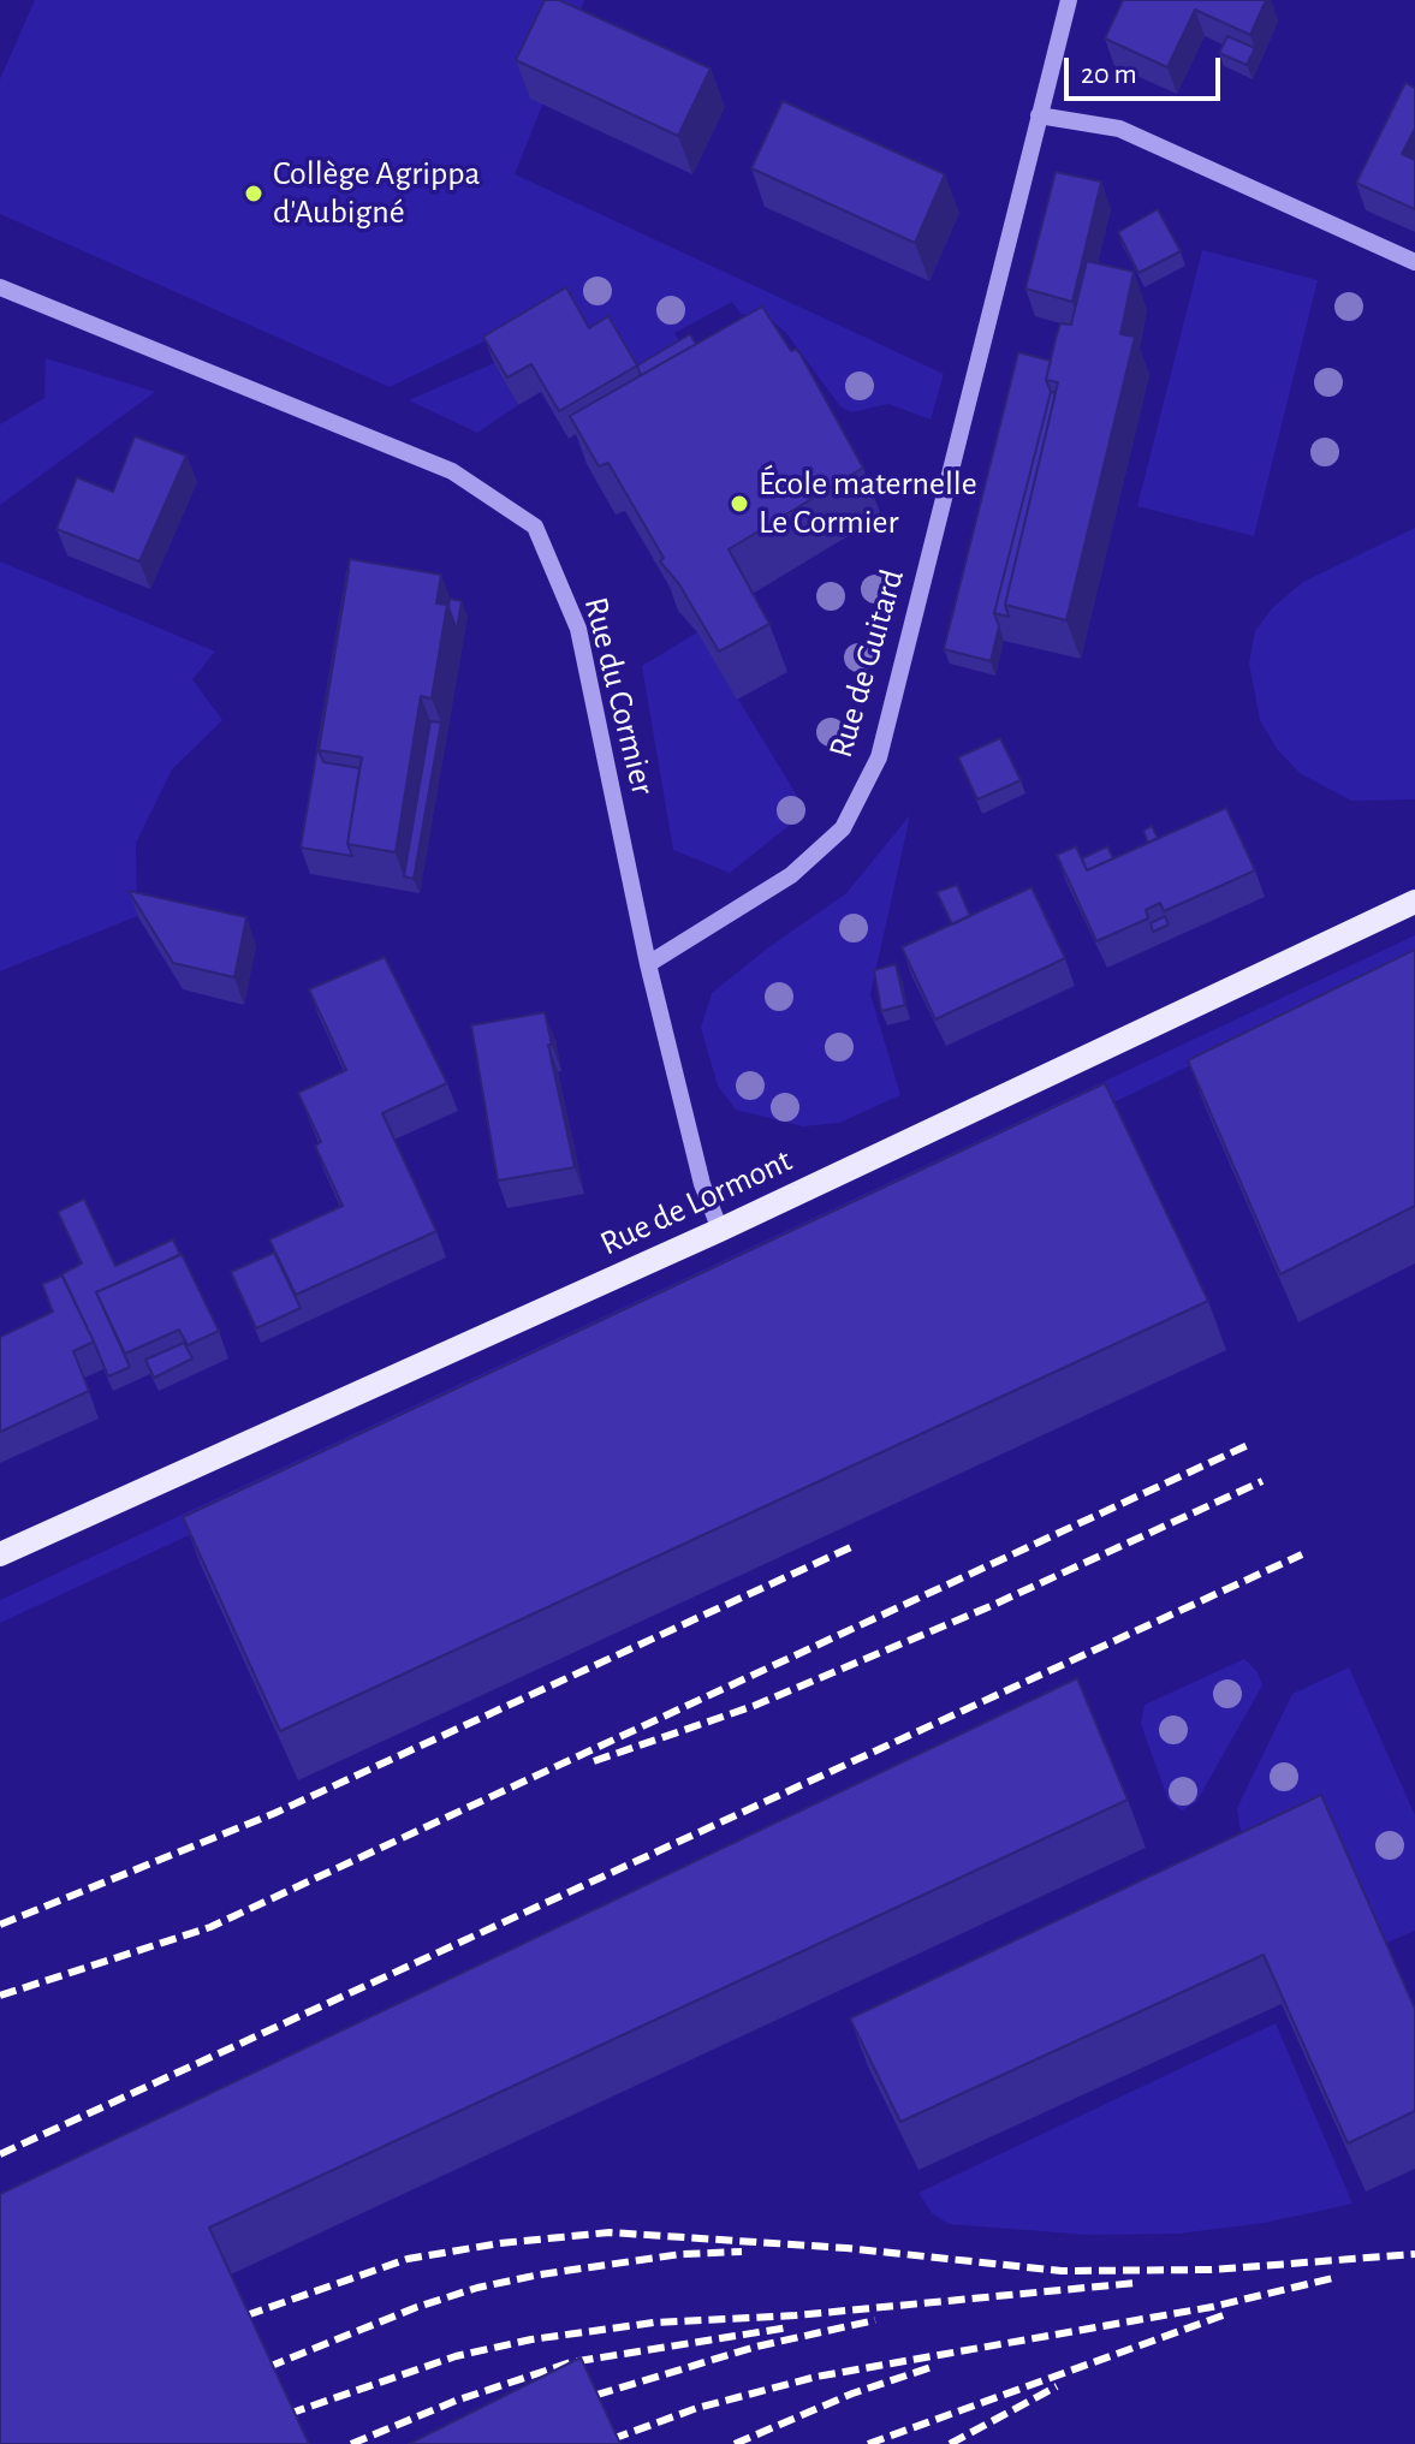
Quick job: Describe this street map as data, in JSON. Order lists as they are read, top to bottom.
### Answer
{
  "streets": {
    "main road": ["Rue de Lormont"],
    "street": ["Rue de Guitard", "Rue du Cormier"]
  },
  "crossings": [
    ["Rue de Guitard", "Rue du Cormier"],
    ["Rue du Cormier", "Rue de Lormont"]
  ],
  "places": ["Collège Agrippa d'Aubigné", "École maternelle Le Cormier"],
  "scale_bar": "20 m"
}
